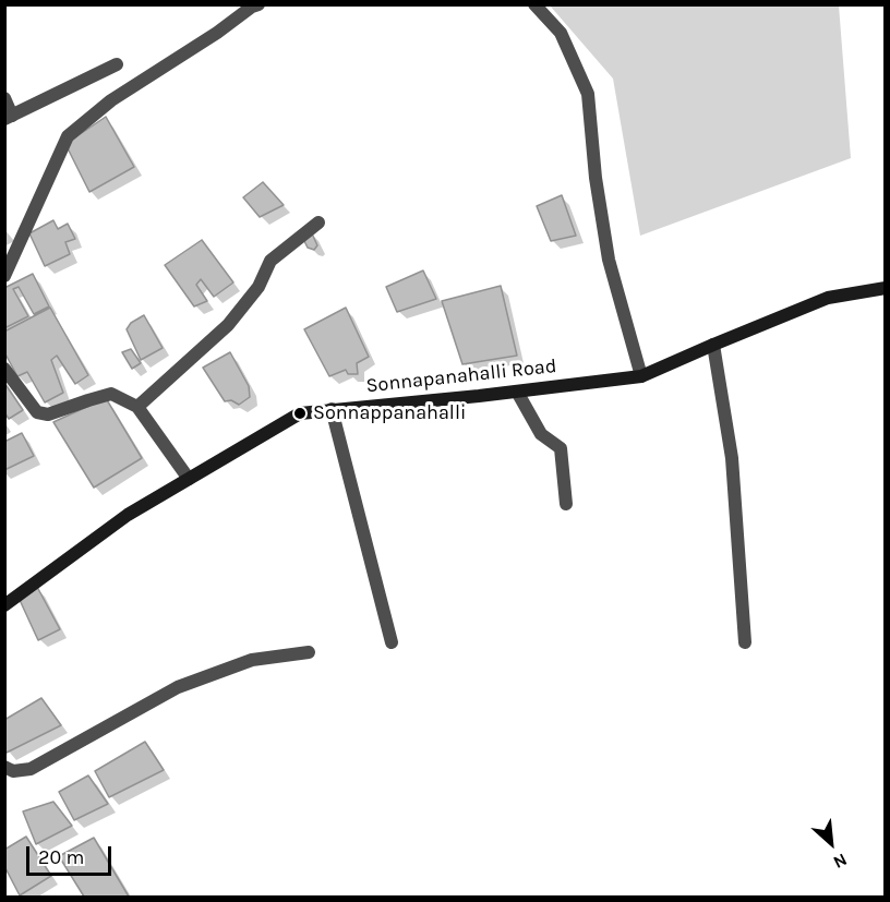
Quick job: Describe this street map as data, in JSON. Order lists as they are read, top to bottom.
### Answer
{
  "streets": {
    "street": ["Sonnapanahalli Road"]
  },
  "places": ["Sonnappanahalli"],
  "scale_bar": "20 m",
  "north": "bottom right"
}
